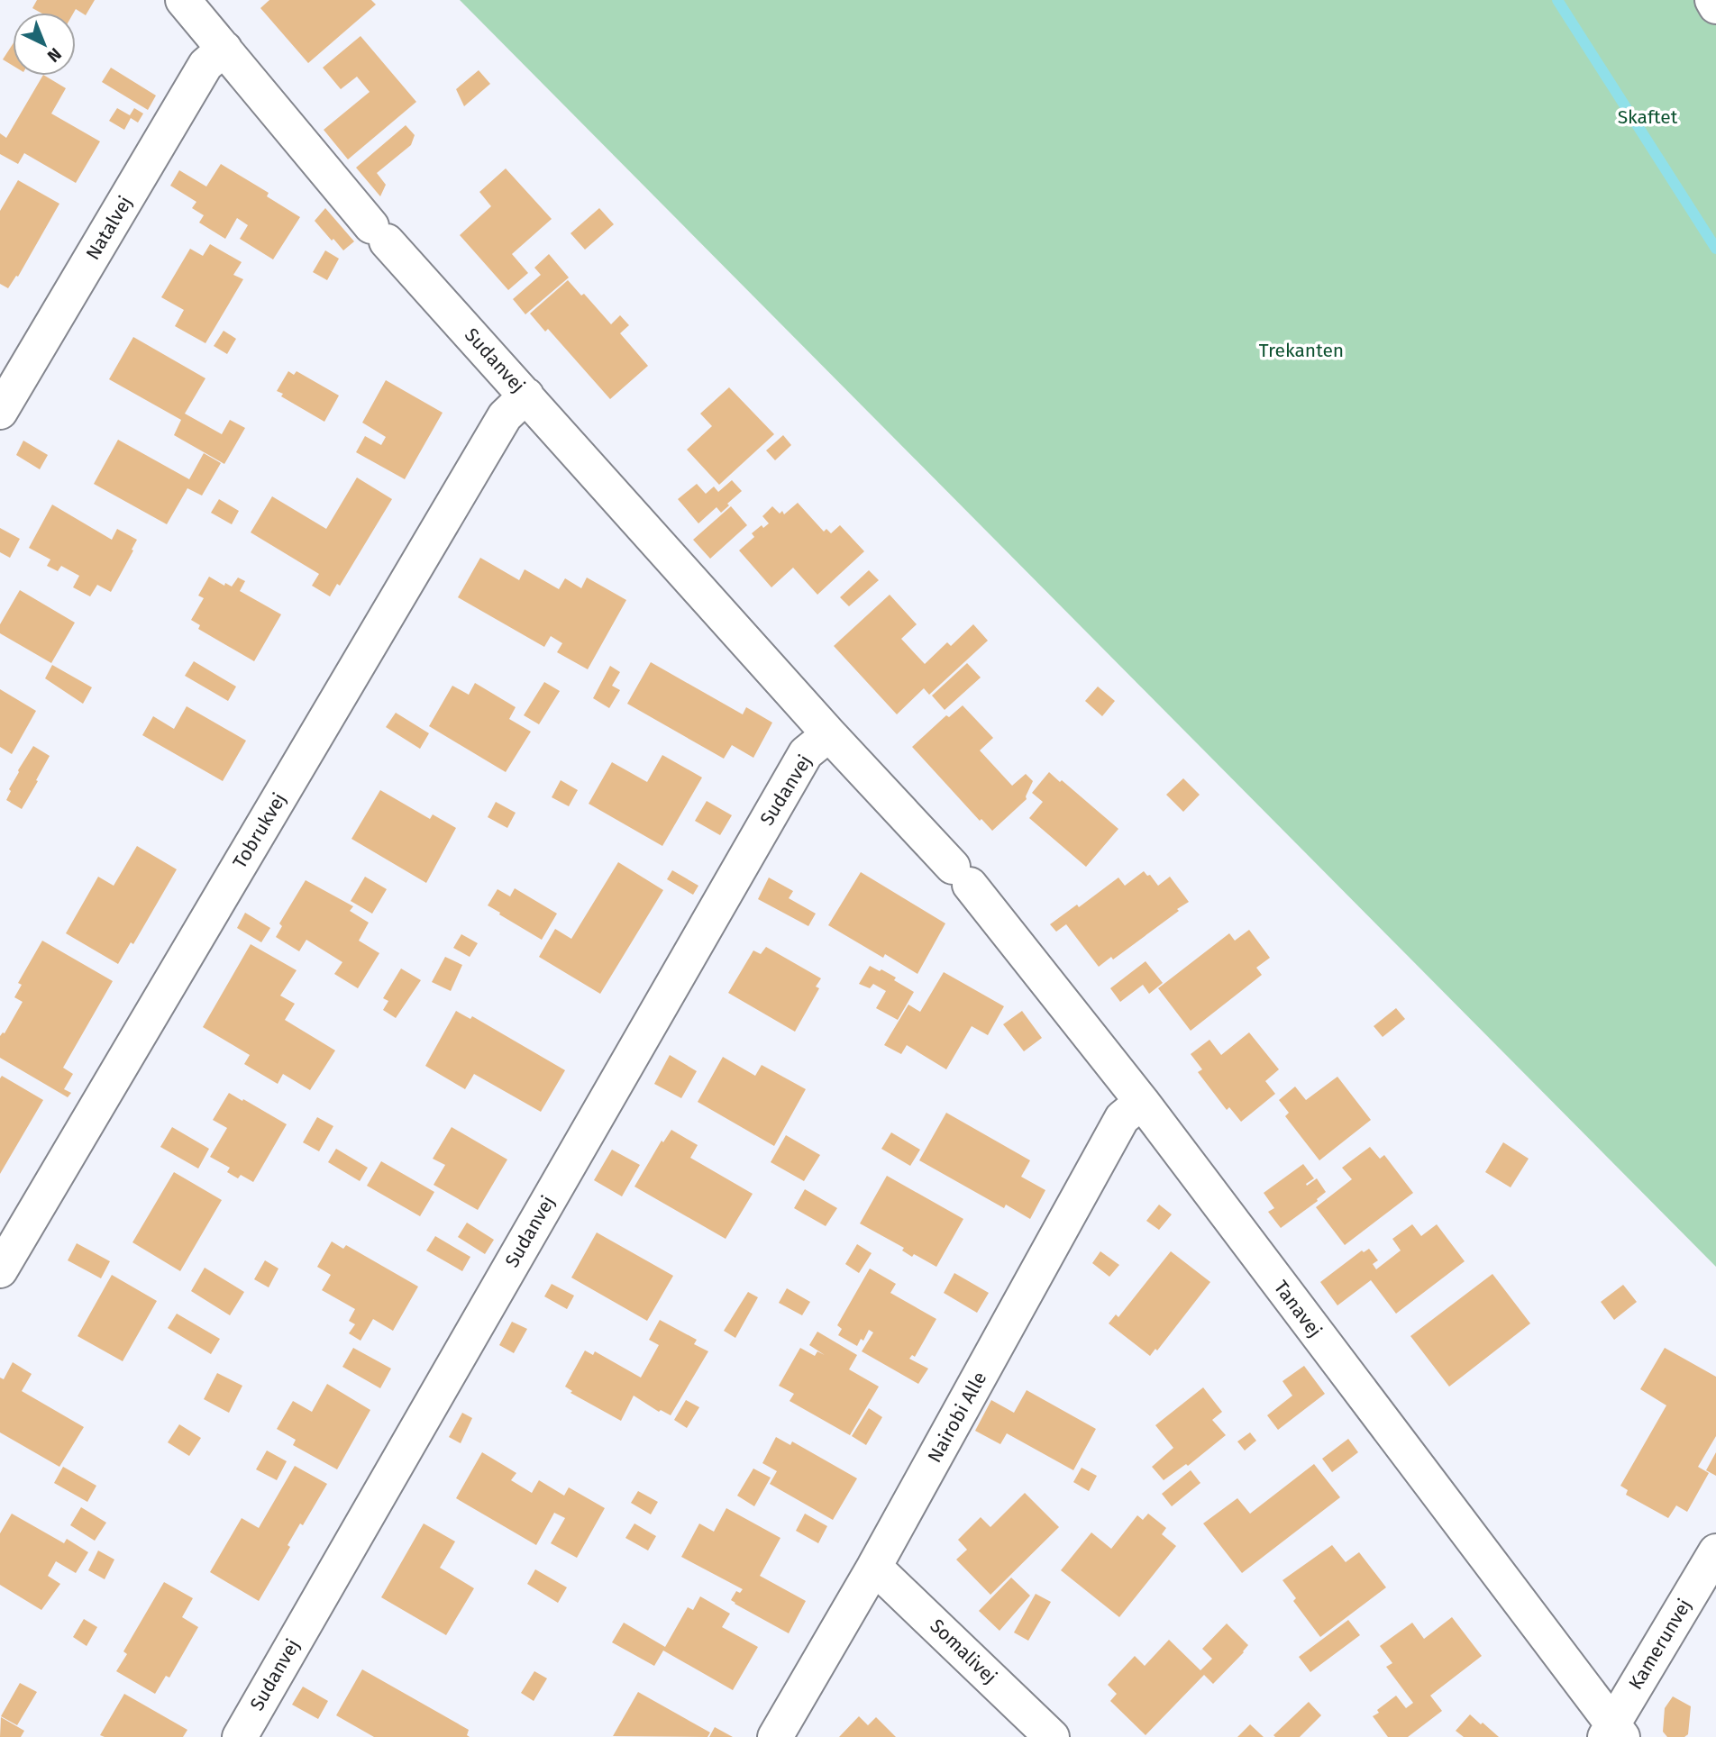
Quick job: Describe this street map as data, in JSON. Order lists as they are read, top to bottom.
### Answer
{
  "streets": {
    "street": [
      "Natalvej",
      "Sudanvej",
      "Tobrukvej",
      "Tanavej",
      "Nairobi Alle",
      "Kamerunvej",
      "Somalivej"
    ]
  },
  "crossings": [
    ["Natalvej", "Sudanvej"],
    ["Sudanvej", "Tobrukvej"],
    ["Sudanvej", "Tanavej"],
    ["Tanavej", "Nairobi Alle"],
    ["Tanavej", "Kamerunvej"],
    ["Nairobi Alle", "Somalivej"]
  ],
  "parks": ["Skaftet", "Trekanten"],
  "north": "bottom right"
}
